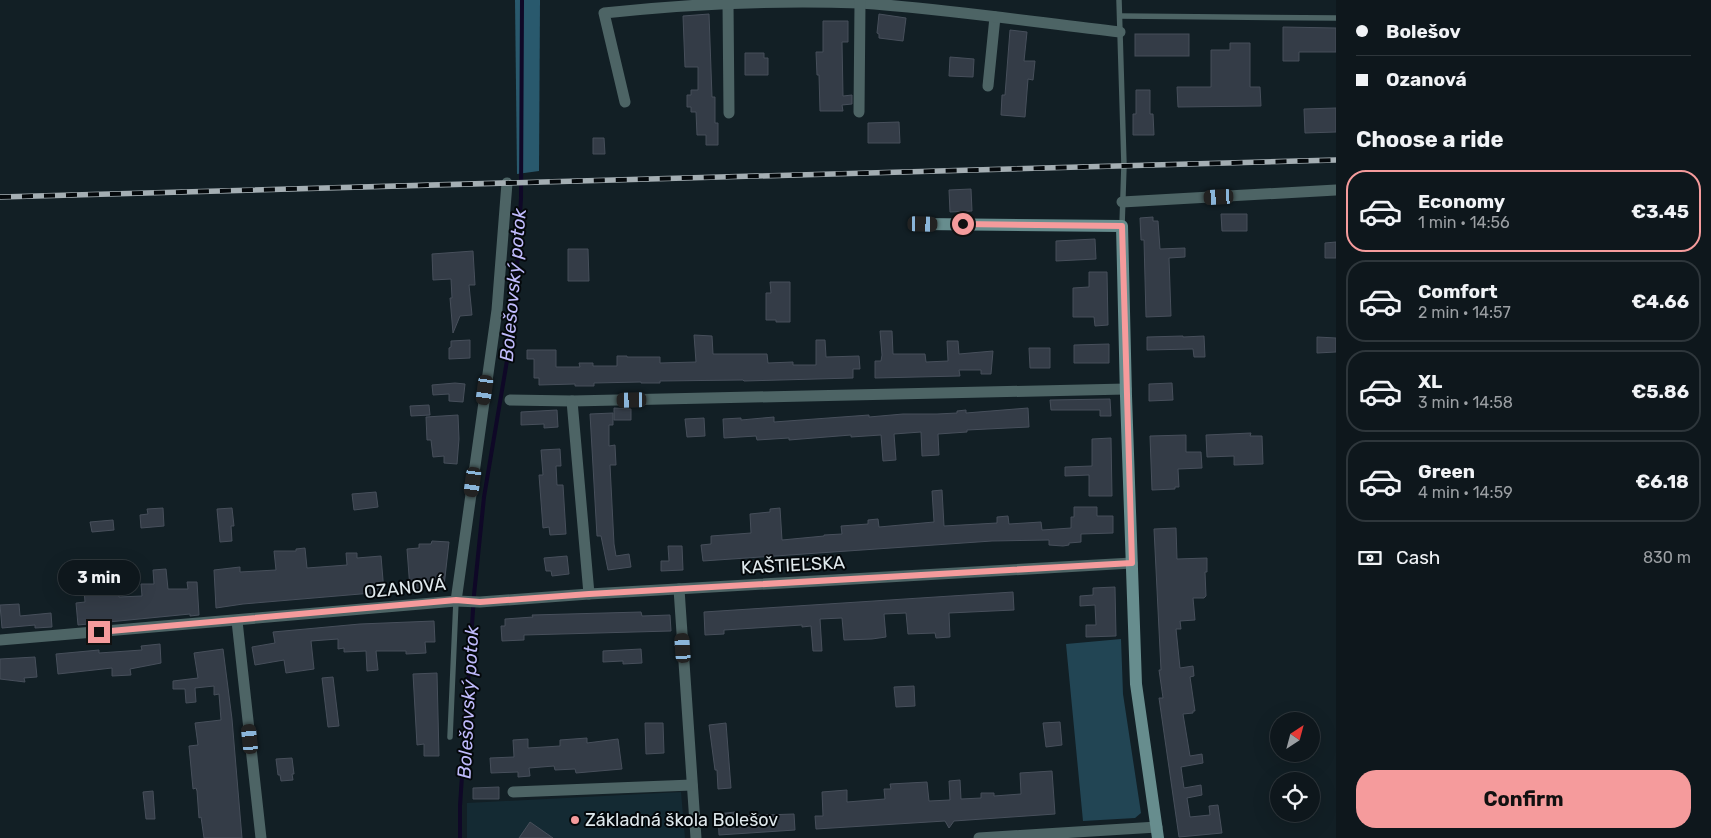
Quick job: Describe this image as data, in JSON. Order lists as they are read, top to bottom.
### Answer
{
  "streets": {
    "street": ["KAŠTIEĽSKA", "OZANOVÁ"]
  },
  "crossings": [
    ["KAŠTIEĽSKA", "OZANOVÁ"]
  ],
  "water": ["Bolešovský potok"],
  "places": ["Základná škola Bolešov"],
  "north": "top right",
  "page": {
    "banner": ["Bolešov", "Ozanová"],
    "heading": "Choose a ride",
    "list": [
      {
        "name": "Economy",
        "note": "1 min · 14:56",
        "value": "€3.45"
      },
      {
        "name": "Comfort",
        "note": "2 min · 14:57",
        "value": "€4.66"
      },
      {
        "name": "XL",
        "note": "3 min · 14:58",
        "value": "€5.86"
      },
      {
        "name": "Green",
        "note": "4 min · 14:59",
        "value": "€6.18"
      }
    ],
    "pay": ["Cash", "830 m"],
    "bubble": "3 min",
    "buttons": "Confirm"
  }
}
